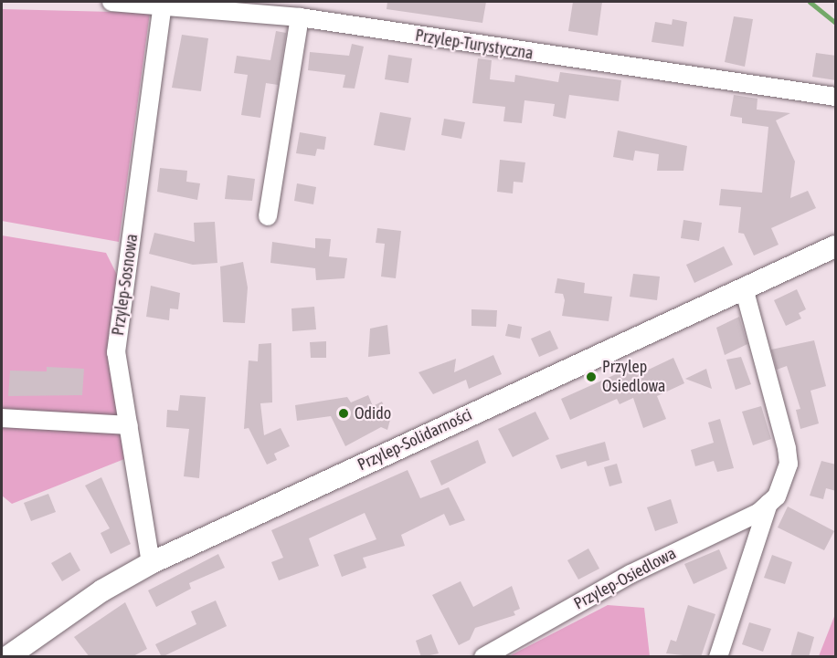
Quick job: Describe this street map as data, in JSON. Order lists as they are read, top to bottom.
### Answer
{
  "streets": {
    "main road": ["Przylep-Solidarności"],
    "street": ["Przylep-Turystyczna", "Przylep-Sosnowa", "Przylep-Osiedlowa"]
  },
  "crossings": [
    ["Przylep-Turystyczna", "Przylep-Sosnowa"],
    ["Przylep-Sosnowa", "Przylep-Solidarności"],
    ["Przylep-Solidarności", "Przylep-Osiedlowa"]
  ],
  "places": ["Przylep Osiedlowa", "Odido"]
}
